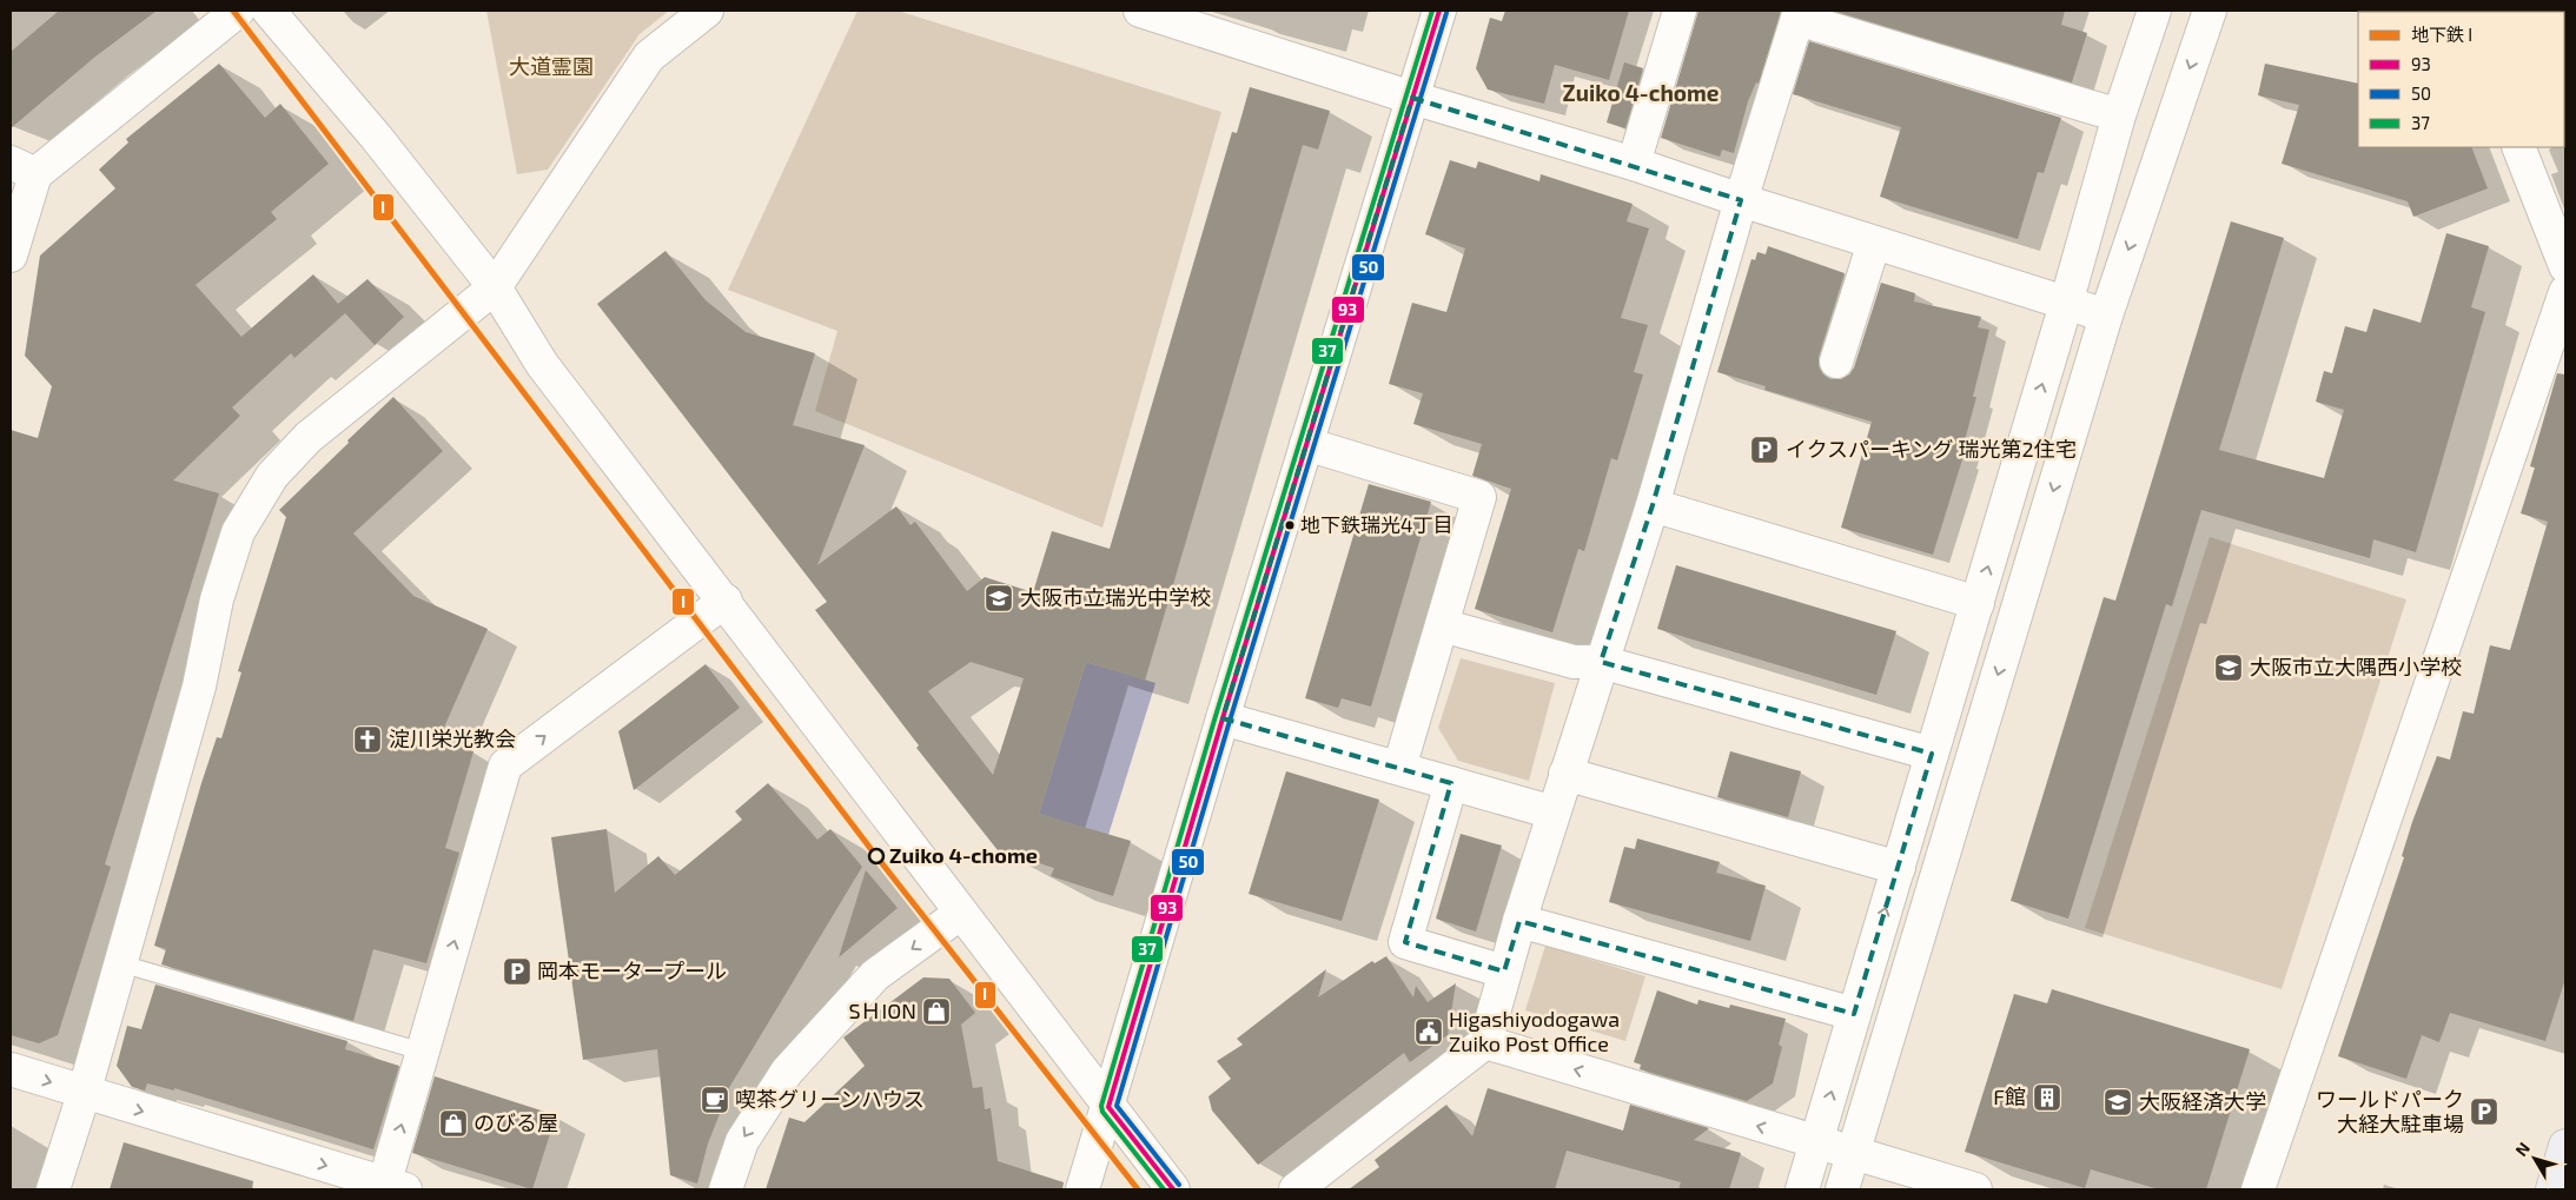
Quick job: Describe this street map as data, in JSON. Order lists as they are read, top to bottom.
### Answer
{
  "districts": ["Zuiko 4-chome"],
  "parks": ["大道霊園"],
  "places": {
    "parking": ["イクスパーキング 瑞光第2住宅", "岡本モータープール", "ワールドパーク 大経大駐車場"],
    "other": ["地下鉄瑞光4丁目", "Zuiko 4-chome"],
    "school or university": ["大阪市立瑞光中学校", "大阪市立大隅西小学校", "大阪経済大学"],
    "church": ["淀川栄光教会"],
    "shop": ["SＨION", "のびる屋"],
    "public building": ["Higashiyodogawa Zuiko Post Office"],
    "building": ["F館"],
    "cafe": ["喫茶グリーンハウス"]
  },
  "lines": [
    "metro line I",
    "transit line 93",
    "transit line 37",
    "transit line 50"
  ],
  "legend": [
    "地下鉄 I",
    "93",
    "50",
    "37"
  ],
  "north": "top left"
}
